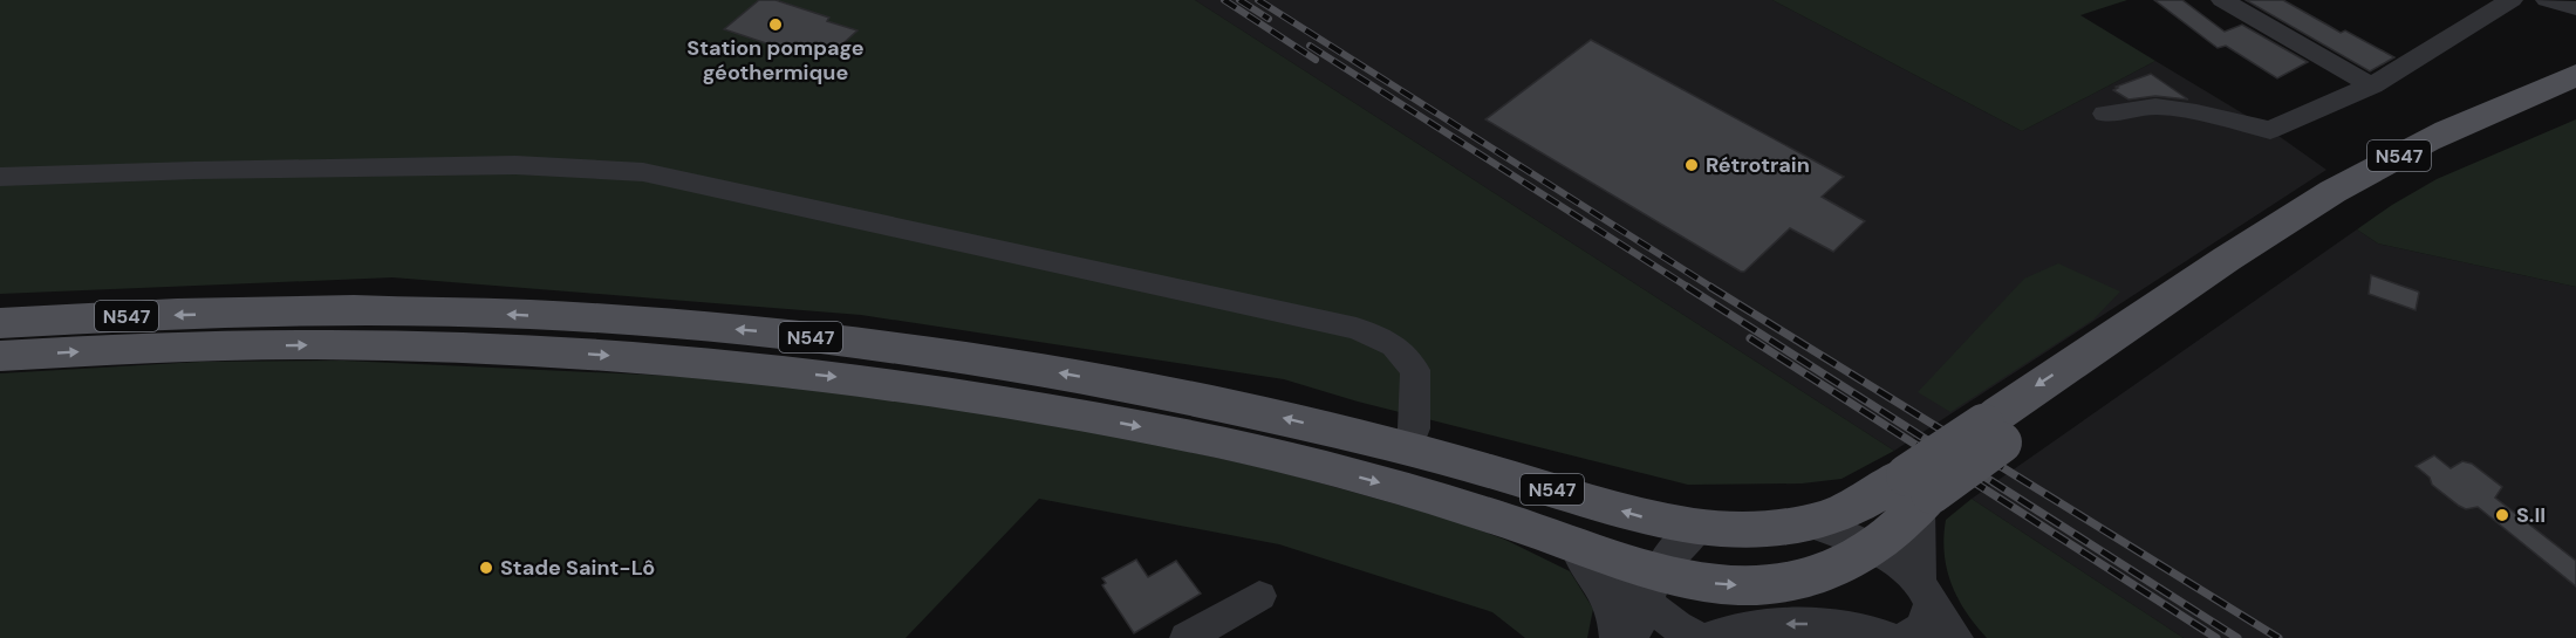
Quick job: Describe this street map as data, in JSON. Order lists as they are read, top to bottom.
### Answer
{
  "streets": {
    "main road": ["N547"]
  },
  "places": [
    "Station pompage géothermique",
    "Rétrotrain",
    "S.II",
    "Stade Saint-Lô"
  ]
}
